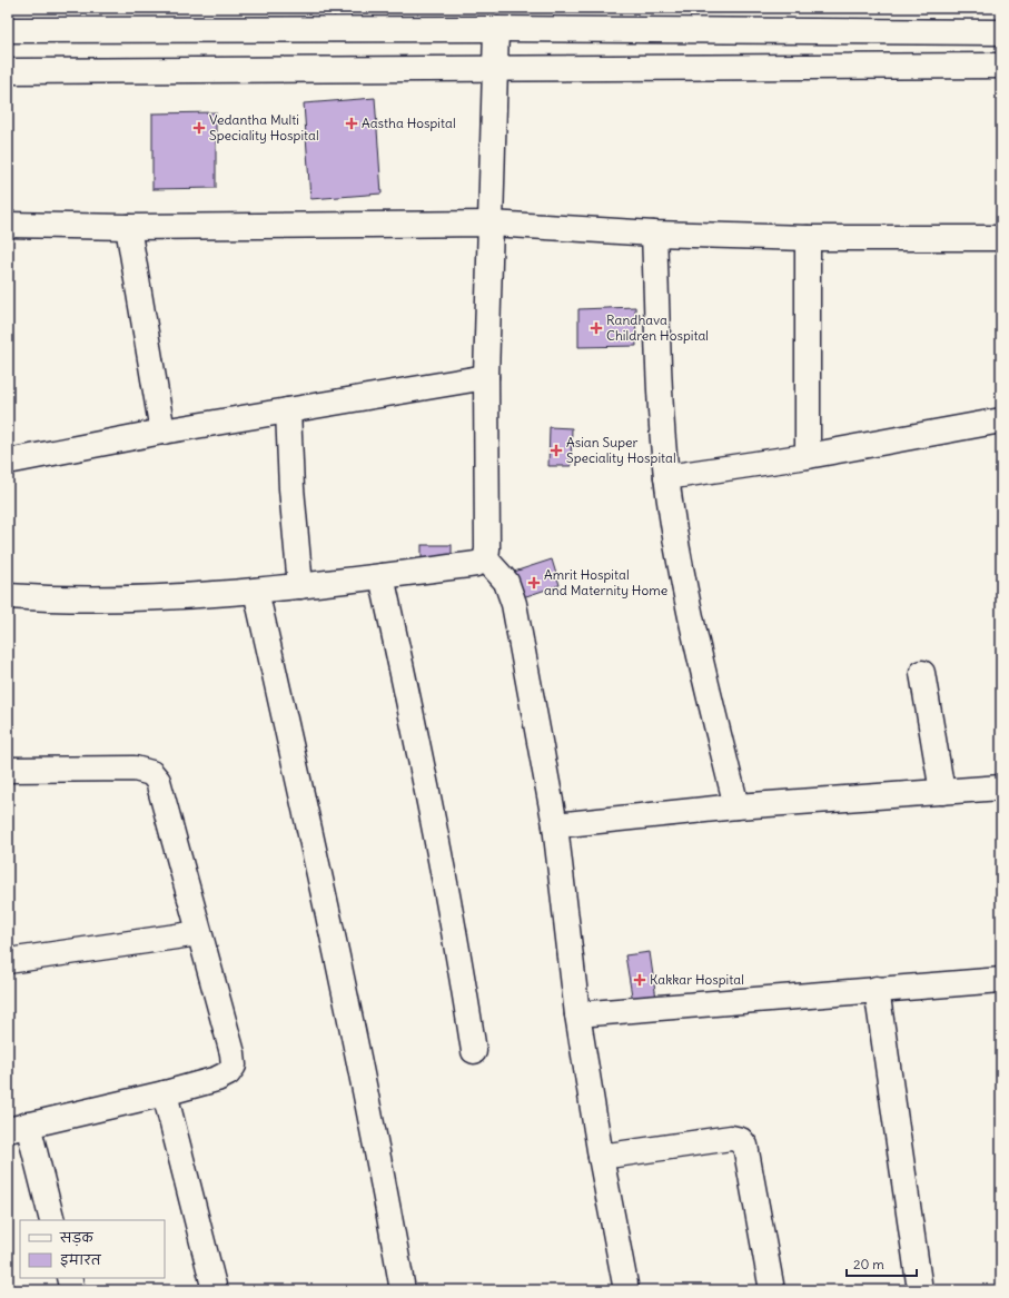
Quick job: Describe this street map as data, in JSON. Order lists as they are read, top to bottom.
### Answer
{
  "places": {
    "health": [
      "Aastha Hospital",
      "Vedantha Multi Speciality Hospital",
      "Randhava Children Hospital",
      "Asian Super Speciality Hospital",
      "Amrit Hospital and Maternity Home",
      "Kakkar Hospital"
    ]
  },
  "legend": ["सड़क", "इमारत"],
  "scale_bar": "20 m"
}
